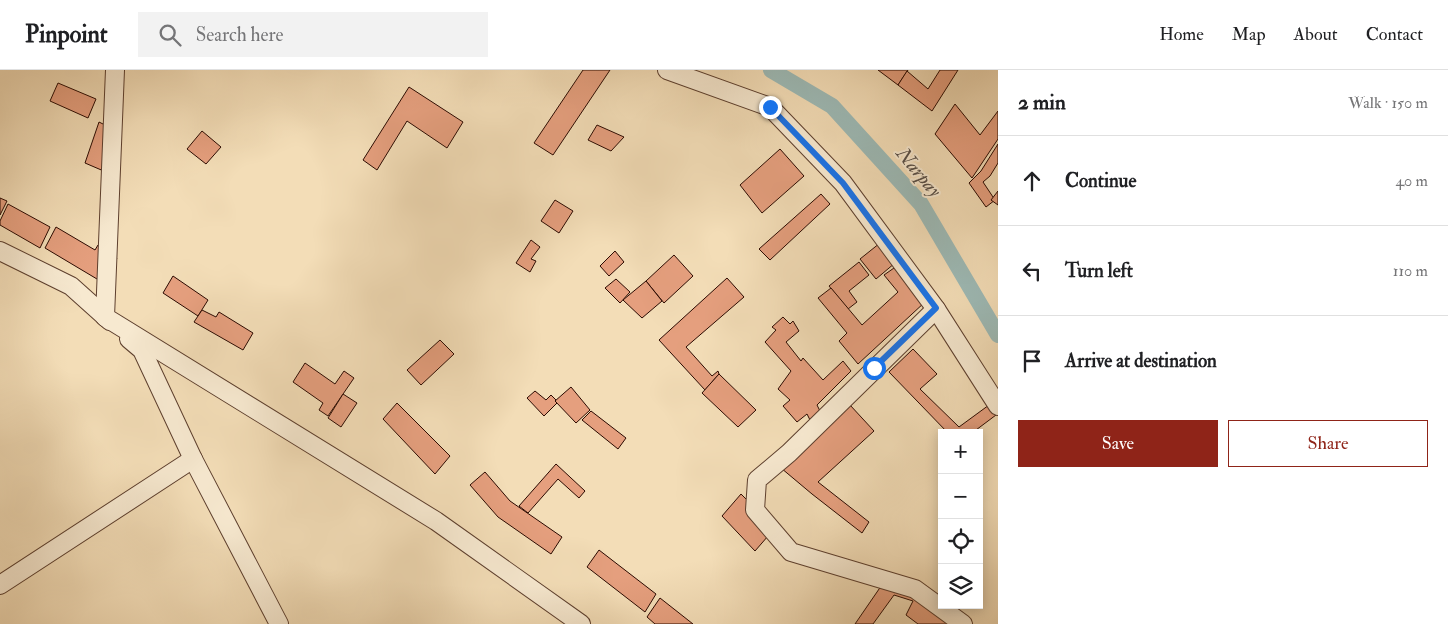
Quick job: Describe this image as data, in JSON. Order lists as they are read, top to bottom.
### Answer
{
  "water": ["Narpay"],
  "page": {
    "header": "Pinpoint",
    "search": "Search here",
    "nav": [
      "Home",
      "Map",
      "About",
      "Contact"
    ],
    "heading": ["2 min", "Walk · 150 m"],
    "list": [
      ["Continue", "40 m"],
      ["Turn left", "110 m"],
      "Arrive at destination"
    ],
    "buttons": ["Save", "Share"],
    "map_buttons": ["+", "−"]
  }
}
